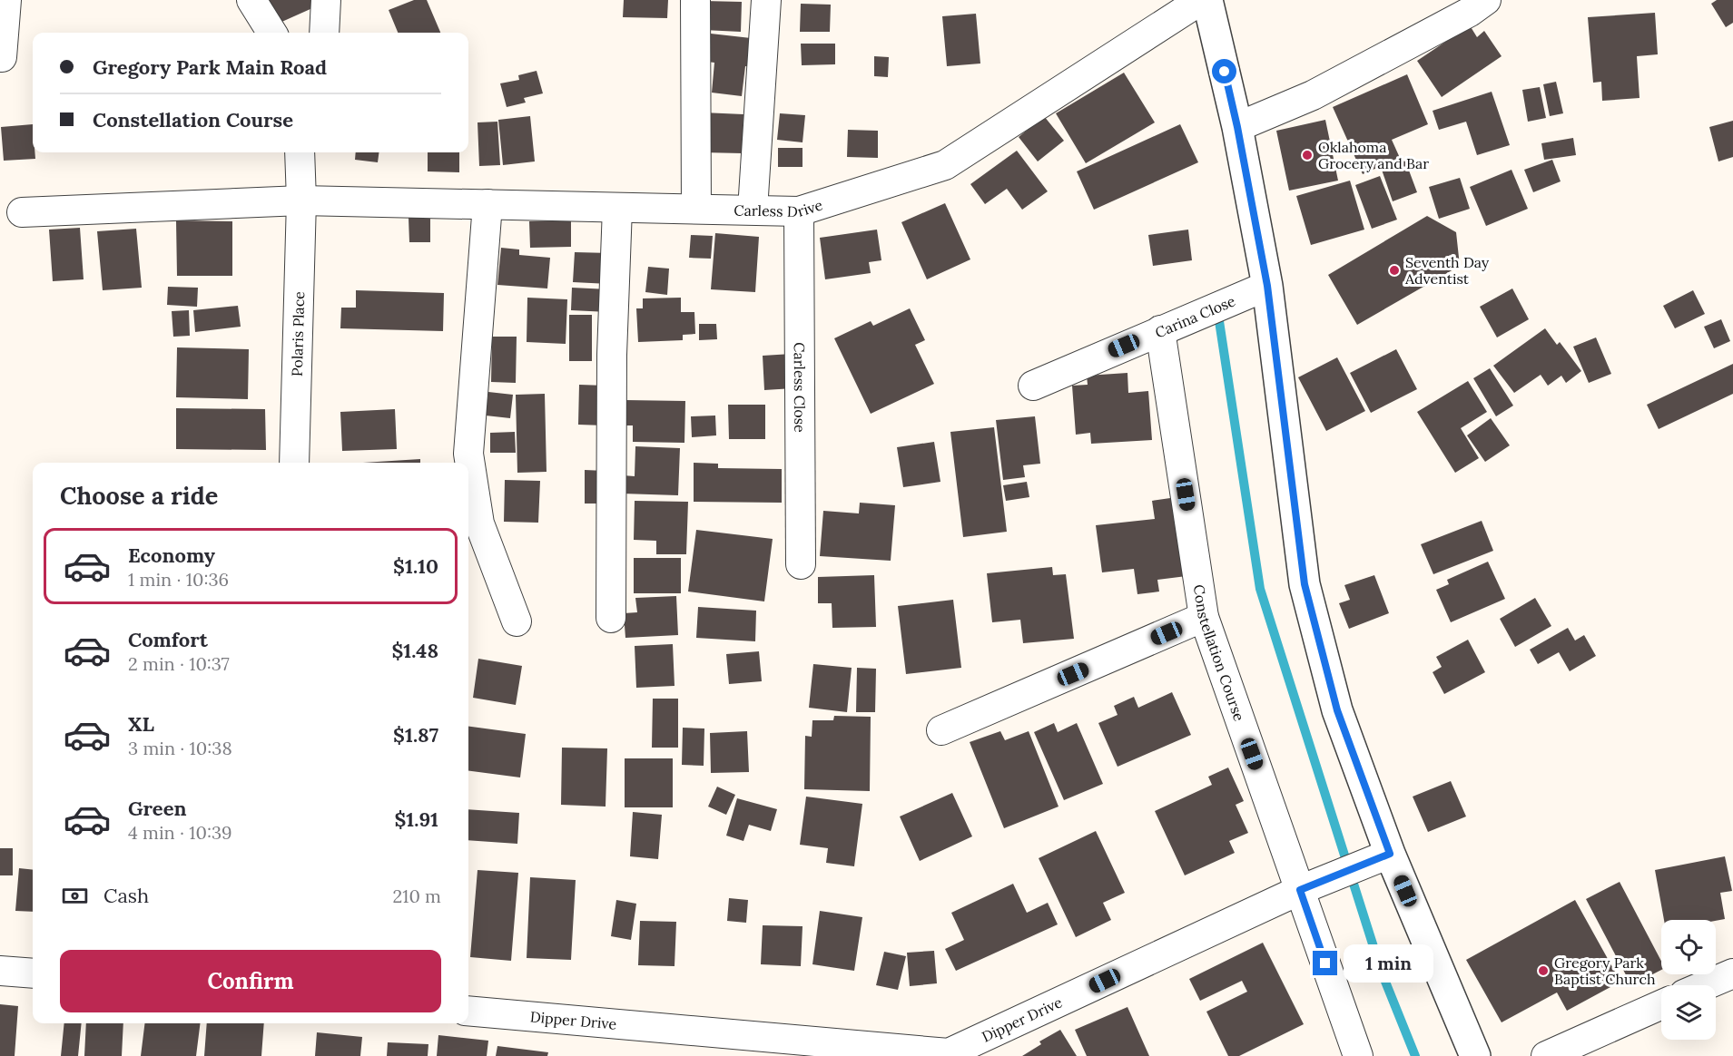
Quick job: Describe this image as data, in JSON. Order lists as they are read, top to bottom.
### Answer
{
  "streets": {
    "street": [
      "Carless Drive",
      "Carina Close",
      "Polaris Place",
      "Carless Close",
      "Constellation Course",
      "Dipper Drive"
    ]
  },
  "crossings": [
    ["Carless Drive", "Polaris Place"],
    ["Carless Drive", "Carless Close"],
    ["Carina Close", "Constellation Course"],
    ["Constellation Course", "Dipper Drive"]
  ],
  "places": ["Oklahoma Grocery and Bar", "Seventh Day Adventist", "Gregory Park Baptist Church"],
  "page": {
    "banner": ["Gregory Park Main Road", "Constellation Course"],
    "heading": "Choose a ride",
    "list": [
      {
        "name": "Economy",
        "note": "1 min · 10:36",
        "value": "$1.10"
      },
      {
        "name": "Comfort",
        "note": "2 min · 10:37",
        "value": "$1.48"
      },
      {
        "name": "XL",
        "note": "3 min · 10:38",
        "value": "$1.87"
      },
      {
        "name": "Green",
        "note": "4 min · 10:39",
        "value": "$1.91"
      }
    ],
    "pay": ["Cash", "210 m"],
    "buttons": "Confirm",
    "bubble": "1 min"
  }
}
